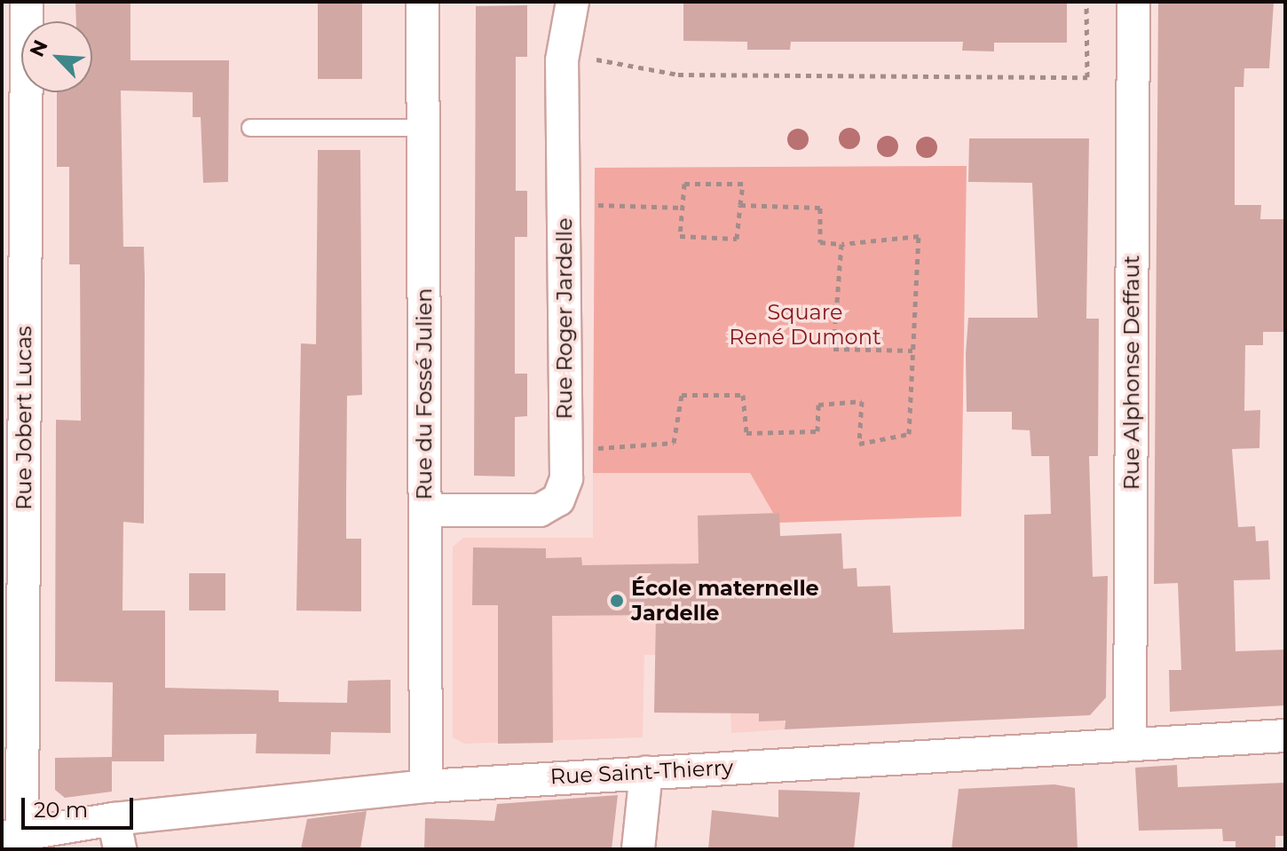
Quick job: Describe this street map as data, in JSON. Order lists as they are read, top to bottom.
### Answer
{
  "streets": {
    "street": [
      "Rue Roger Jardelle",
      "Rue Alphonse Deffaut",
      "Rue du Fossé Julien",
      "Rue Jobert Lucas",
      "Rue Saint-Thierry"
    ]
  },
  "crossings": [
    ["Rue Roger Jardelle", "Rue du Fossé Julien"],
    ["Rue Alphonse Deffaut", "Rue Saint-Thierry"],
    ["Rue du Fossé Julien", "Rue Saint-Thierry"],
    ["Rue Jobert Lucas", "Rue Saint-Thierry"]
  ],
  "parks": ["Square René Dumont"],
  "places": ["École maternelle Jardelle"],
  "scale_bar": "20 m",
  "north": "top left"
}
